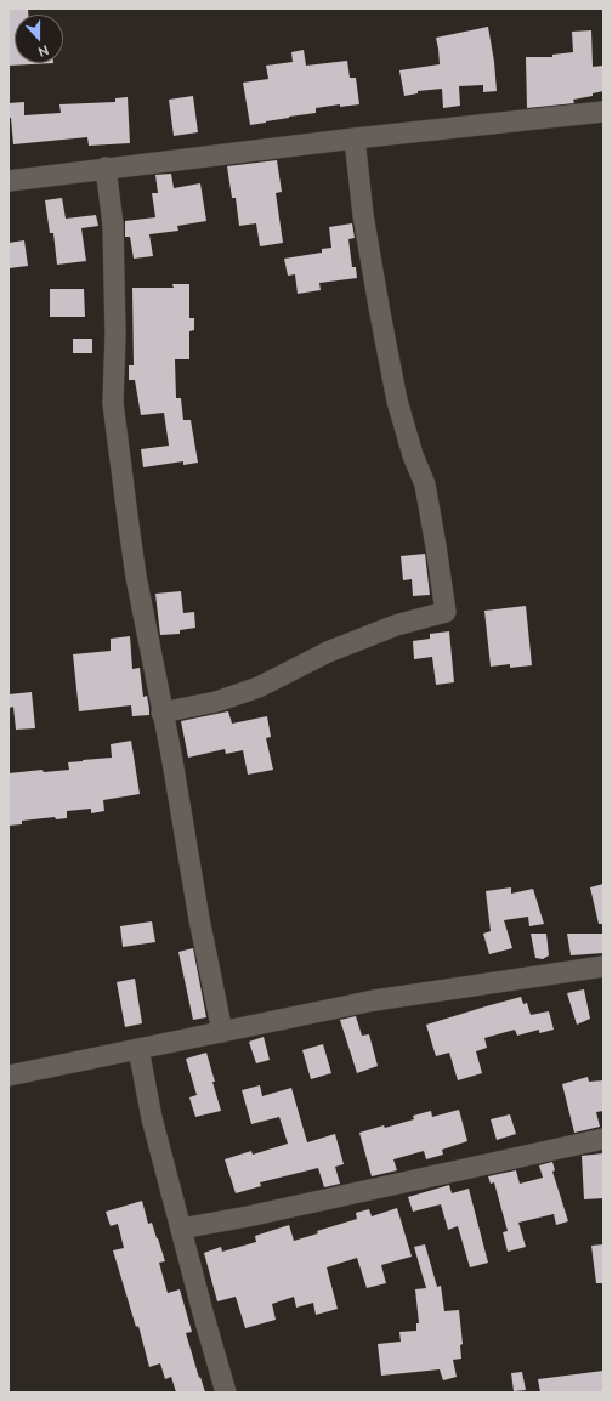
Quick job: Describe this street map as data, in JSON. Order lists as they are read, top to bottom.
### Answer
{
  "north": "bottom"
}
